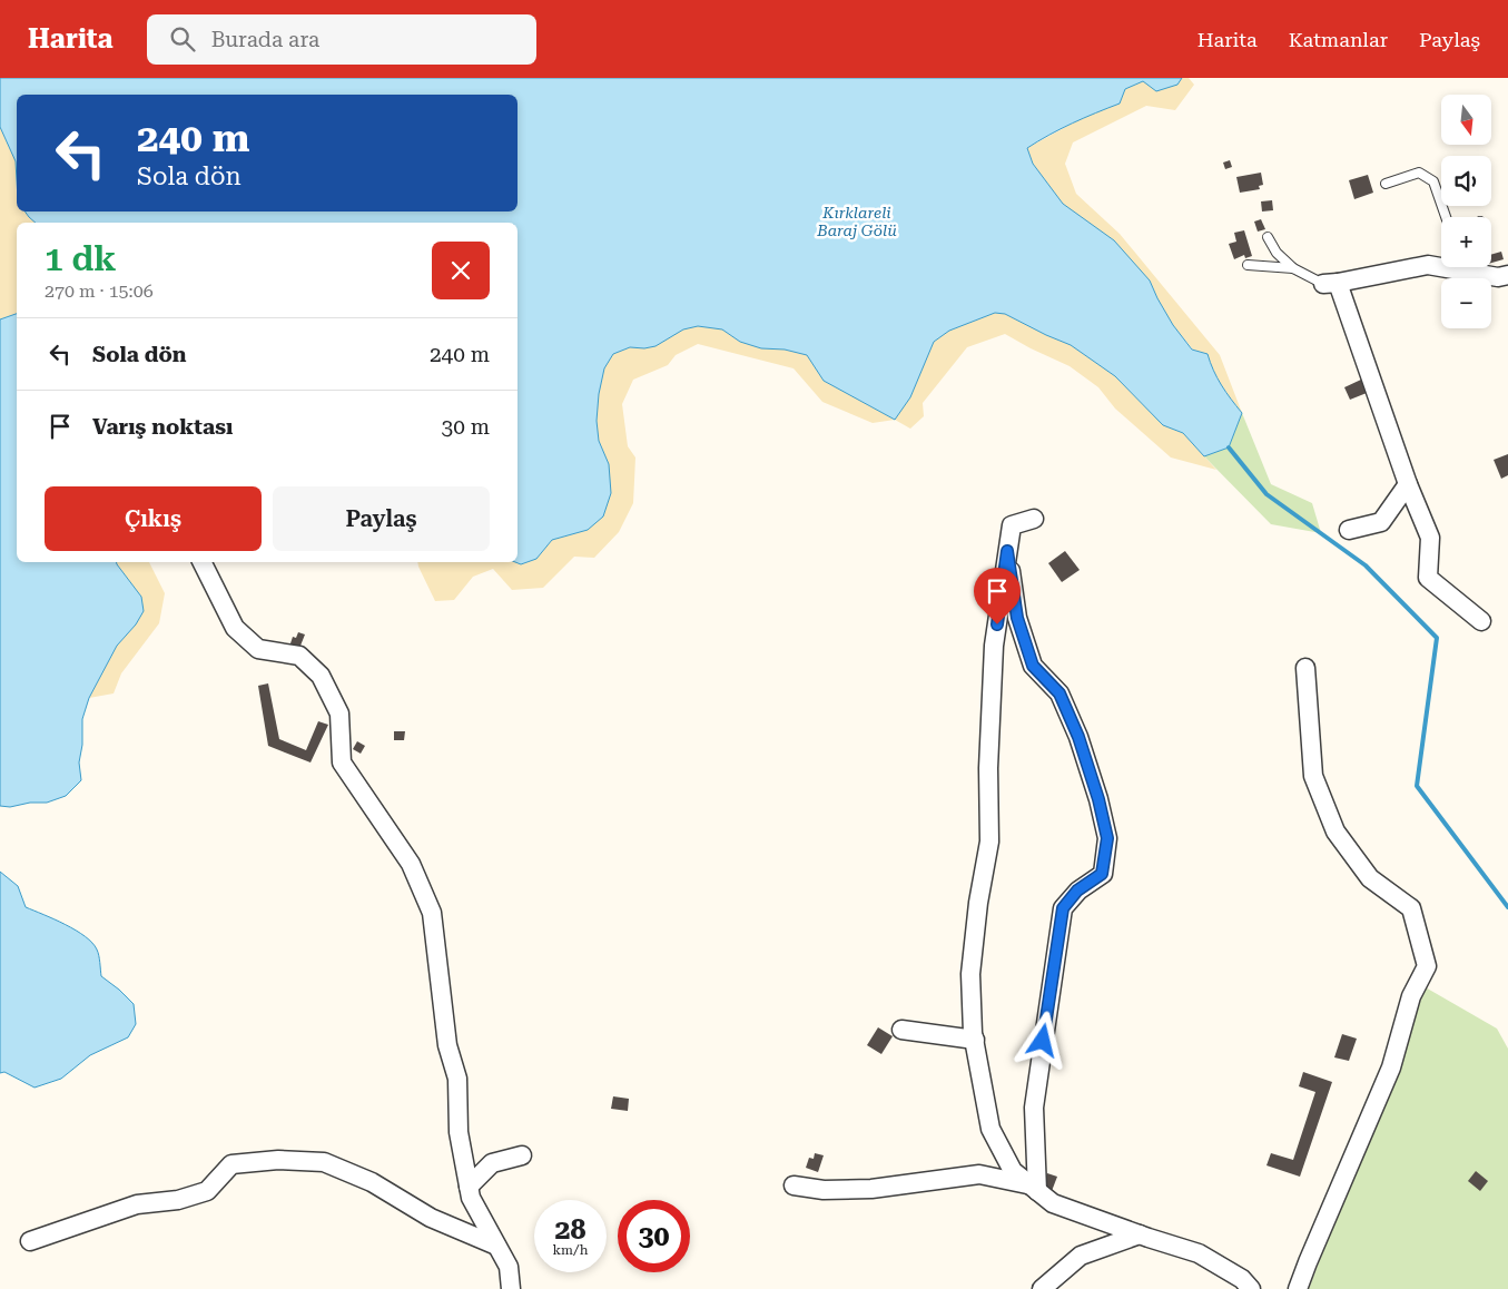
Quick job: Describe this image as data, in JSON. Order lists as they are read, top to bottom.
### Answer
{
  "water": ["Kırklareli Baraj Gölü"],
  "north": "bottom",
  "page": {
    "header": "Harita",
    "search": "Burada ara",
    "nav": ["Harita", "Katmanlar", "Paylaş"],
    "map_buttons": ["+", "−"],
    "turn": ["240 m", "Sola dön"],
    "heading": ["1 dk", "270 m · 15:06"],
    "list": [
      {
        "name": "Sola dön",
        "value": "240 m"
      },
      {
        "name": "Varış noktası",
        "value": "30 m"
      }
    ],
    "buttons": ["Çıkış", "Paylaş"],
    "speed": "28 km/h",
    "limit": "30"
  }
}
